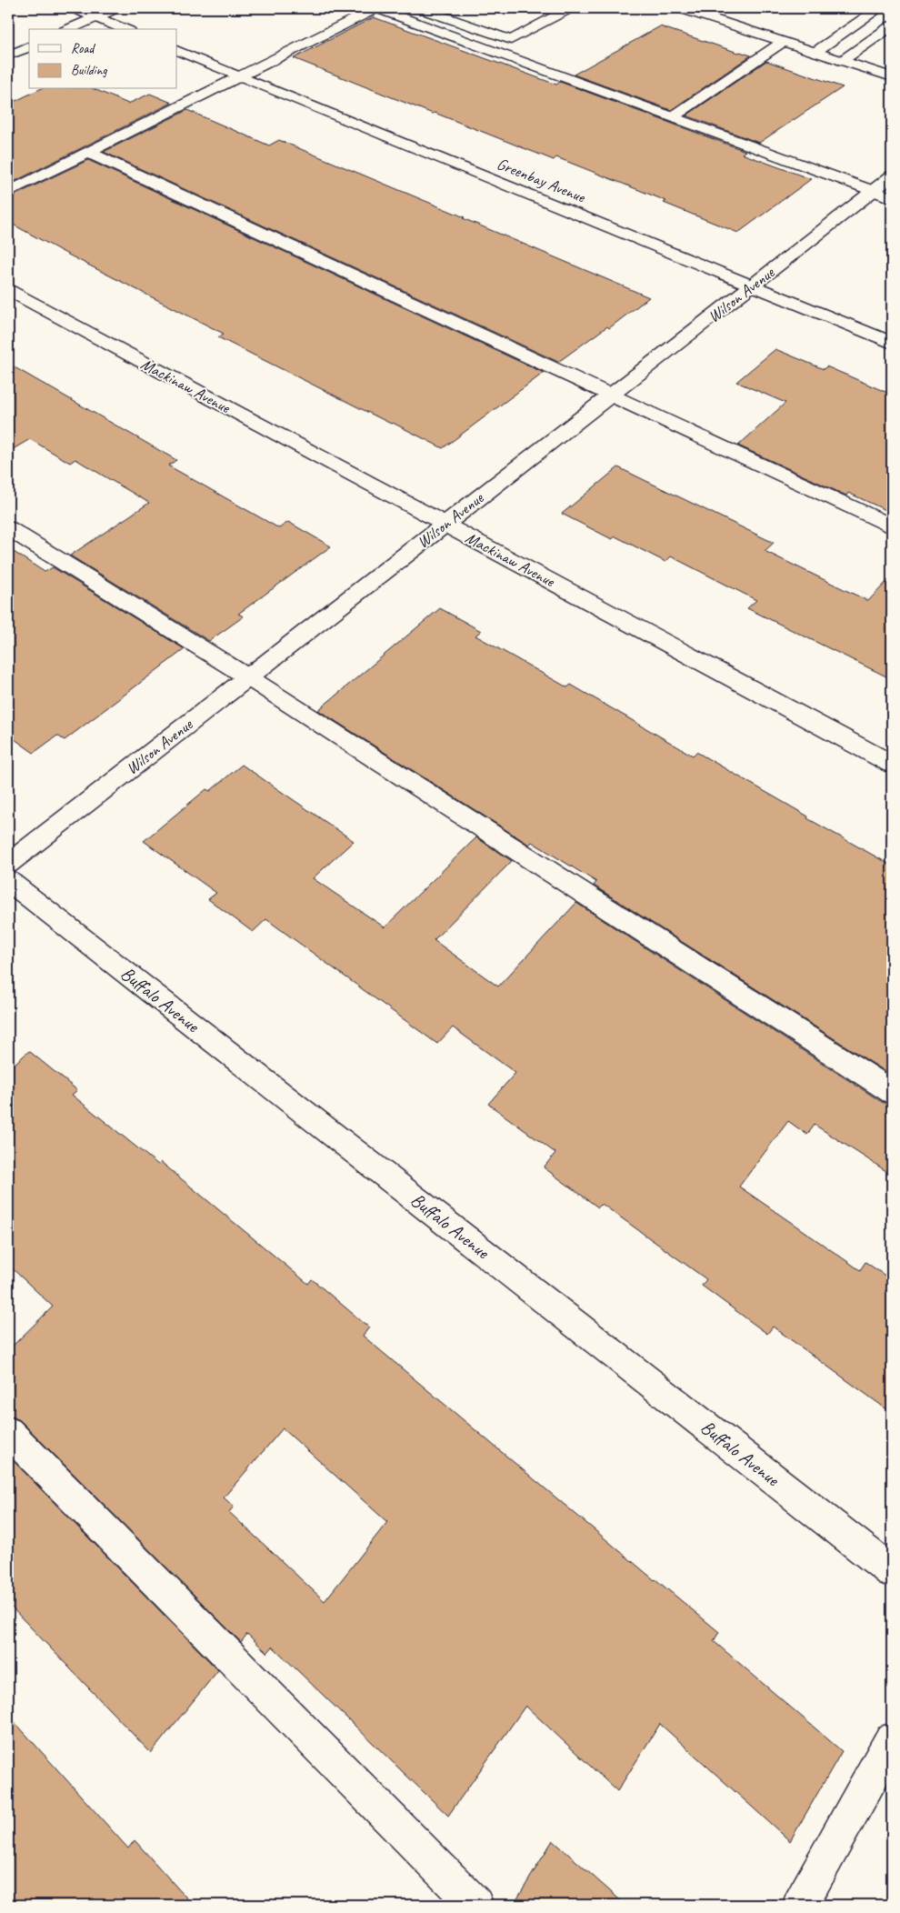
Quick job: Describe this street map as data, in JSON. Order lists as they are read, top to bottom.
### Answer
{
  "streets": {
    "street": [
      "Greenbay Avenue",
      "Wilson Avenue",
      "Mackinaw Avenue",
      "Buffalo Avenue"
    ]
  },
  "crossings": [
    ["Greenbay Avenue", "Wilson Avenue"],
    ["Wilson Avenue", "Mackinaw Avenue"]
  ],
  "legend": ["Road", "Building"]
}
